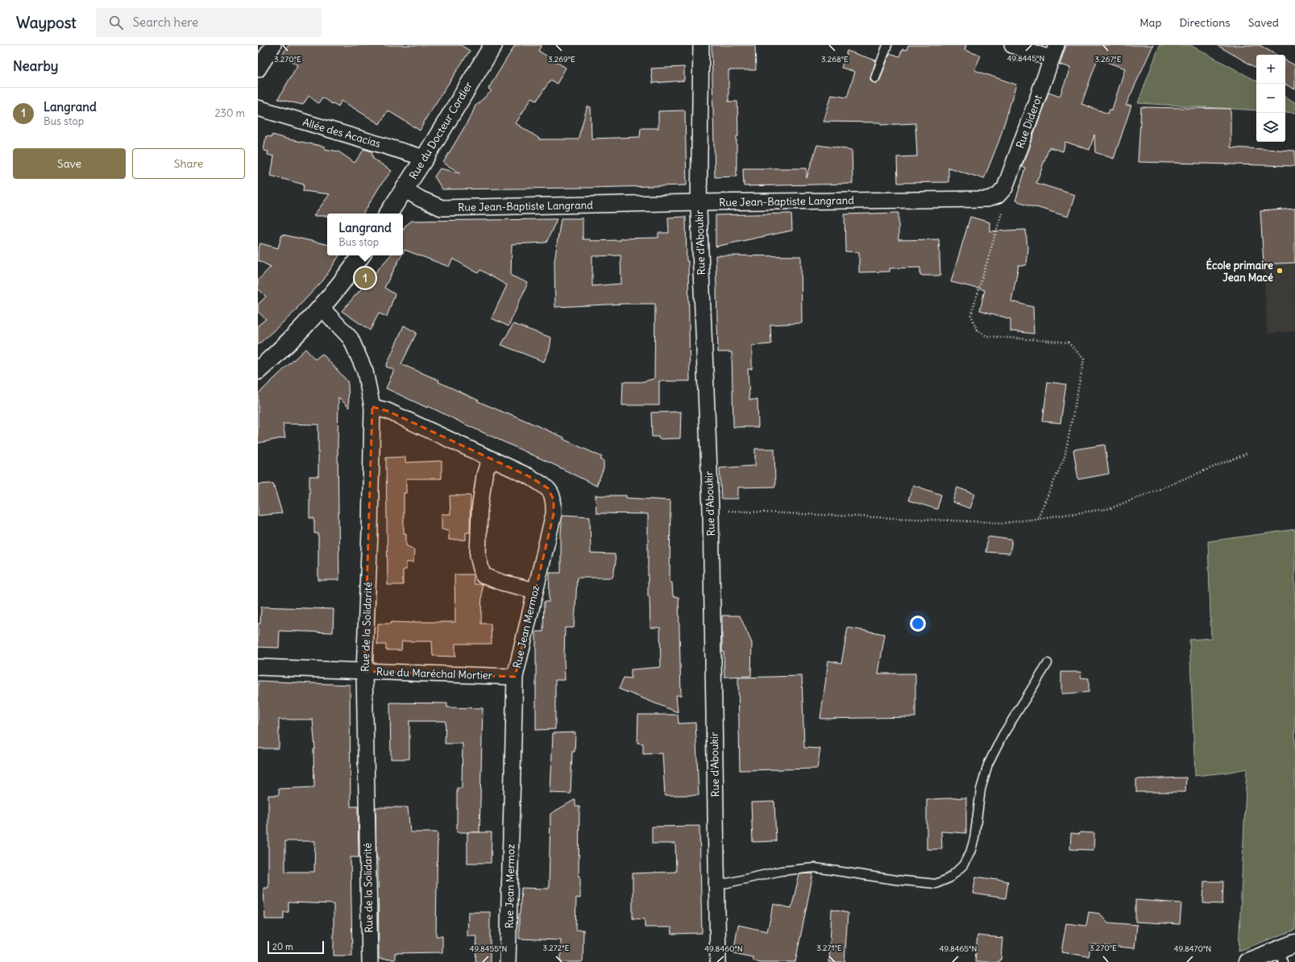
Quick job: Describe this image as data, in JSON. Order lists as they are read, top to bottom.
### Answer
{
  "streets": {
    "street": [
      "Rue Diderot",
      "Rue du Docteur Cordier",
      "Allée des Acacias",
      "Rue Jean-Baptiste Langrand",
      "Rue d'Aboukir",
      "Rue de la Solidarité",
      "Rue Jean Mermoz",
      "Rue du Maréchal Mortier"
    ]
  },
  "crossings": [
    ["Rue Diderot", "Rue Jean-Baptiste Langrand"],
    ["Rue du Docteur Cordier", "Allée des Acacias"],
    ["Rue du Docteur Cordier", "Rue Jean-Baptiste Langrand"],
    ["Rue Jean-Baptiste Langrand", "Rue d'Aboukir"],
    ["Rue de la Solidarité", "Rue Jean Mermoz"],
    ["Rue de la Solidarité", "Rue du Maréchal Mortier"],
    ["Rue Jean Mermoz", "Rue du Maréchal Mortier"]
  ],
  "places": ["École primaire Jean Macé"],
  "scale_bar": "20 m",
  "page": {
    "header": "Waypost",
    "search": "Search here",
    "nav": ["Map", "Directions", "Saved"],
    "heading": "Nearby",
    "map_buttons": ["+", "−"],
    "list": [
      {
        "mark": "1",
        "name": "Langrand",
        "note": "Bus stop",
        "value": "230 m"
      }
    ],
    "buttons": ["Save", "Share"],
    "popup": ["Langrand", "Bus stop"],
    "pins": "1",
    "scale": "20 m"
  },
  "coordinates": [
    "49.8445°N",
    "3.270°E",
    "3.269°E",
    "3.268°E",
    "3.267°E",
    "3.272°E",
    "3.271°E",
    "49.8455°N",
    "49.8460°N",
    "49.8465°N",
    "49.8470°N"
  ]
}
